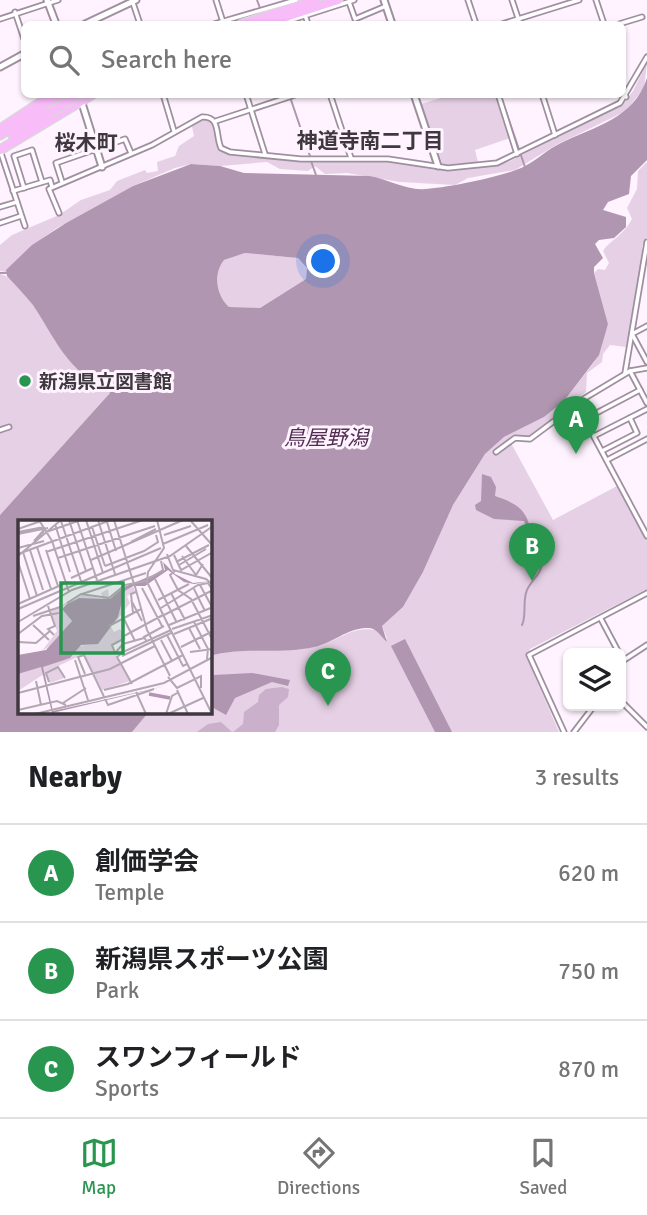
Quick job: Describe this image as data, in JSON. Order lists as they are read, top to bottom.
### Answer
{
  "districts": ["神道寺南二丁目", "桜木町"],
  "water": ["鳥屋野潟"],
  "places": ["新潟県立図書館"],
  "page": {
    "search": "Search here",
    "pins": ["A", "B", "C"],
    "heading": ["Nearby", "3 results"],
    "list": [
      {
        "mark": "A",
        "name": "創価学会",
        "note": "Temple",
        "value": "620 m"
      },
      {
        "mark": "B",
        "name": "新潟県スポーツ公園",
        "note": "Park",
        "value": "750 m"
      },
      {
        "mark": "C",
        "name": "スワンフィールド",
        "note": "Sports",
        "value": "870 m"
      }
    ],
    "nav": ["Map", "Directions", "Saved"]
  }
}
